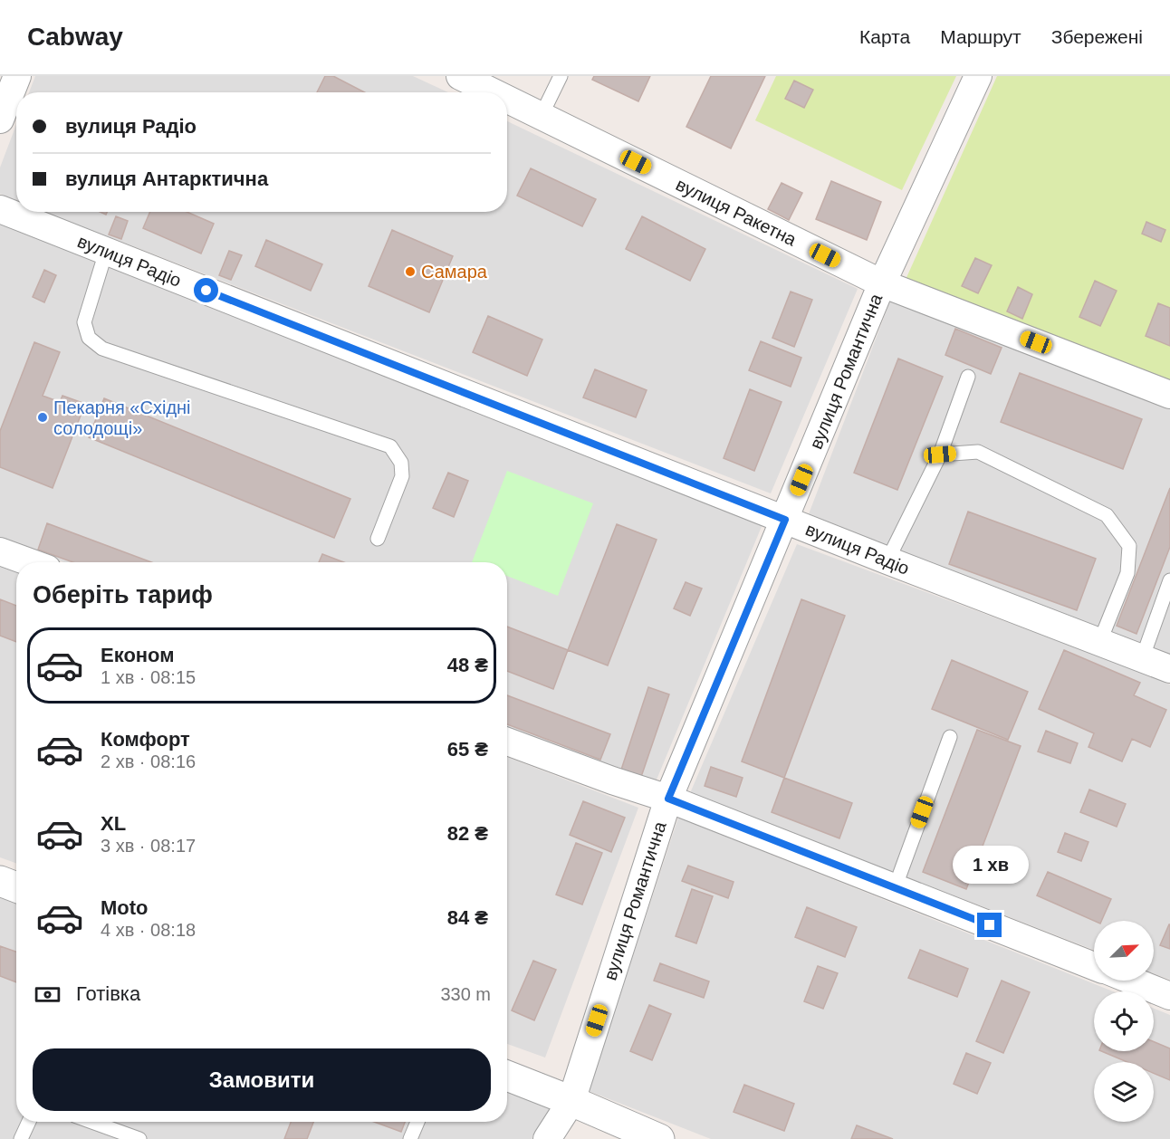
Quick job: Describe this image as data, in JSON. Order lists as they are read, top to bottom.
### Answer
{
  "streets": {
    "street": ["вулиця Ракетна", "вулиця Радіо", "вулиця Романтична"]
  },
  "crossings": [
    ["вулиця Ракетна", "вулиця Романтична"],
    ["вулиця Радіо", "вулиця Романтична"]
  ],
  "places": ["Самара", "Пекарня «Східні солодощі»"],
  "north": "top right",
  "page": {
    "header": "Cabway",
    "nav": ["Карта", "Маршрут", "Збережені"],
    "banner": ["вулиця Радіо", "вулиця Антарктична"],
    "heading": "Оберіть тариф",
    "list": [
      {
        "name": "Економ",
        "note": "1 хв · 08:15",
        "value": "48 ₴"
      },
      {
        "name": "Комфорт",
        "note": "2 хв · 08:16",
        "value": "65 ₴"
      },
      {
        "name": "XL",
        "note": "3 хв · 08:17",
        "value": "82 ₴"
      },
      {
        "name": "Moto",
        "note": "4 хв · 08:18",
        "value": "84 ₴"
      }
    ],
    "bubble": "1 хв",
    "pay": ["Готівка", "330 m"],
    "buttons": "Замовити"
  }
}
